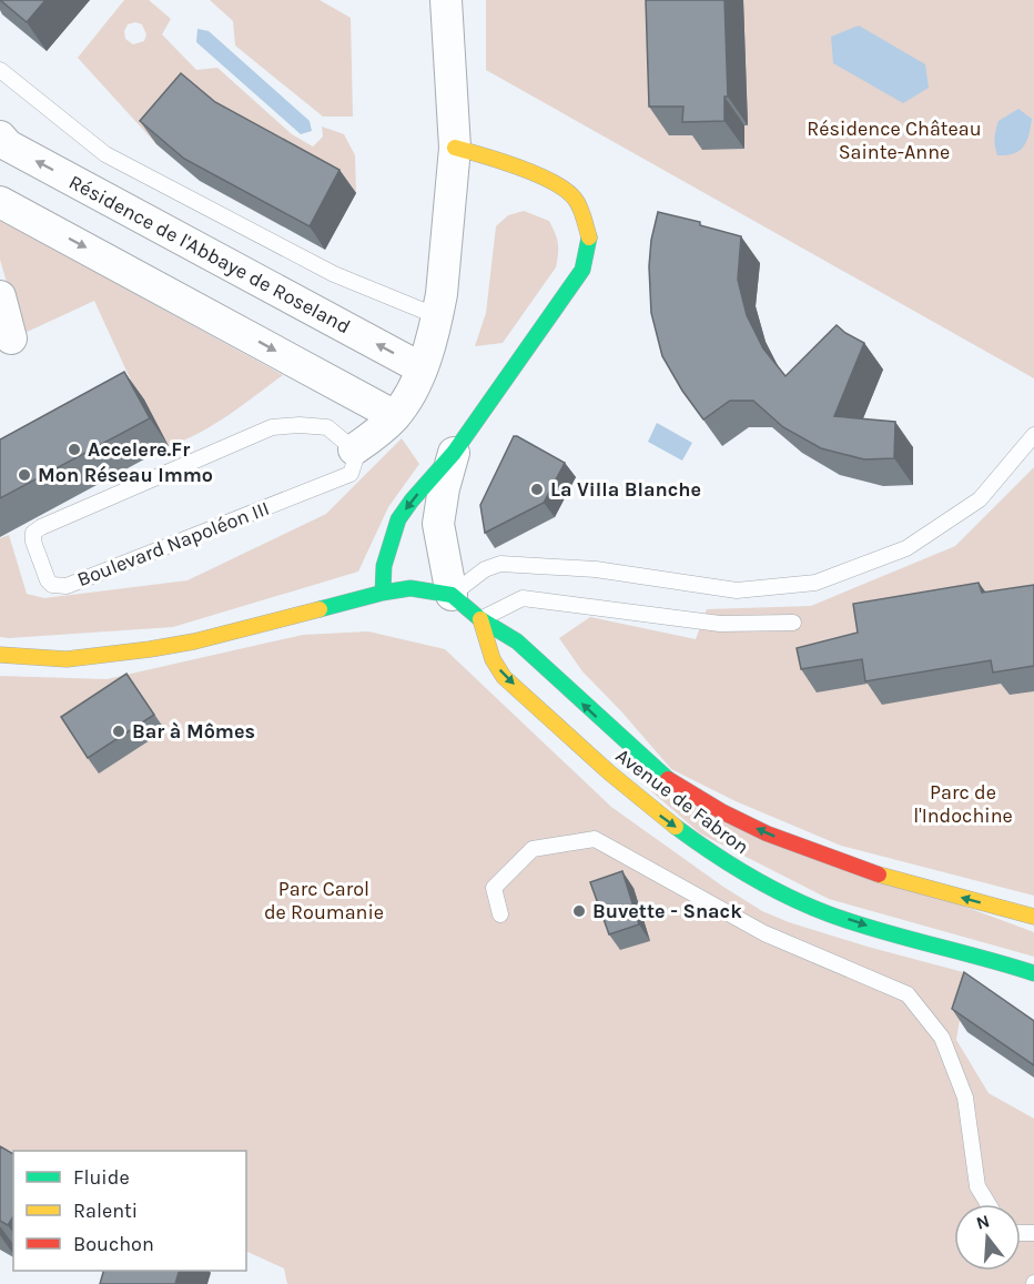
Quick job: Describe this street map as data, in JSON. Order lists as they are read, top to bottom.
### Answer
{
  "streets": {
    "street": ["Résidence de l'Abbaye de Roseland", "Avenue de Fabron"],
    "lane": ["Boulevard Napoléon III"]
  },
  "parks": ["Résidence Château Sainte-Anne", "Parc de l'Indochine", "Parc Carol de Roumanie"],
  "places": [
    "Accelere.Fr",
    "Mon Réseau Immo",
    "La Villa Blanche",
    "Bar à Mômes",
    "Buvette - Snack"
  ],
  "legend": ["Fluide", "Ralenti", "Bouchon"],
  "north": "top"
}
